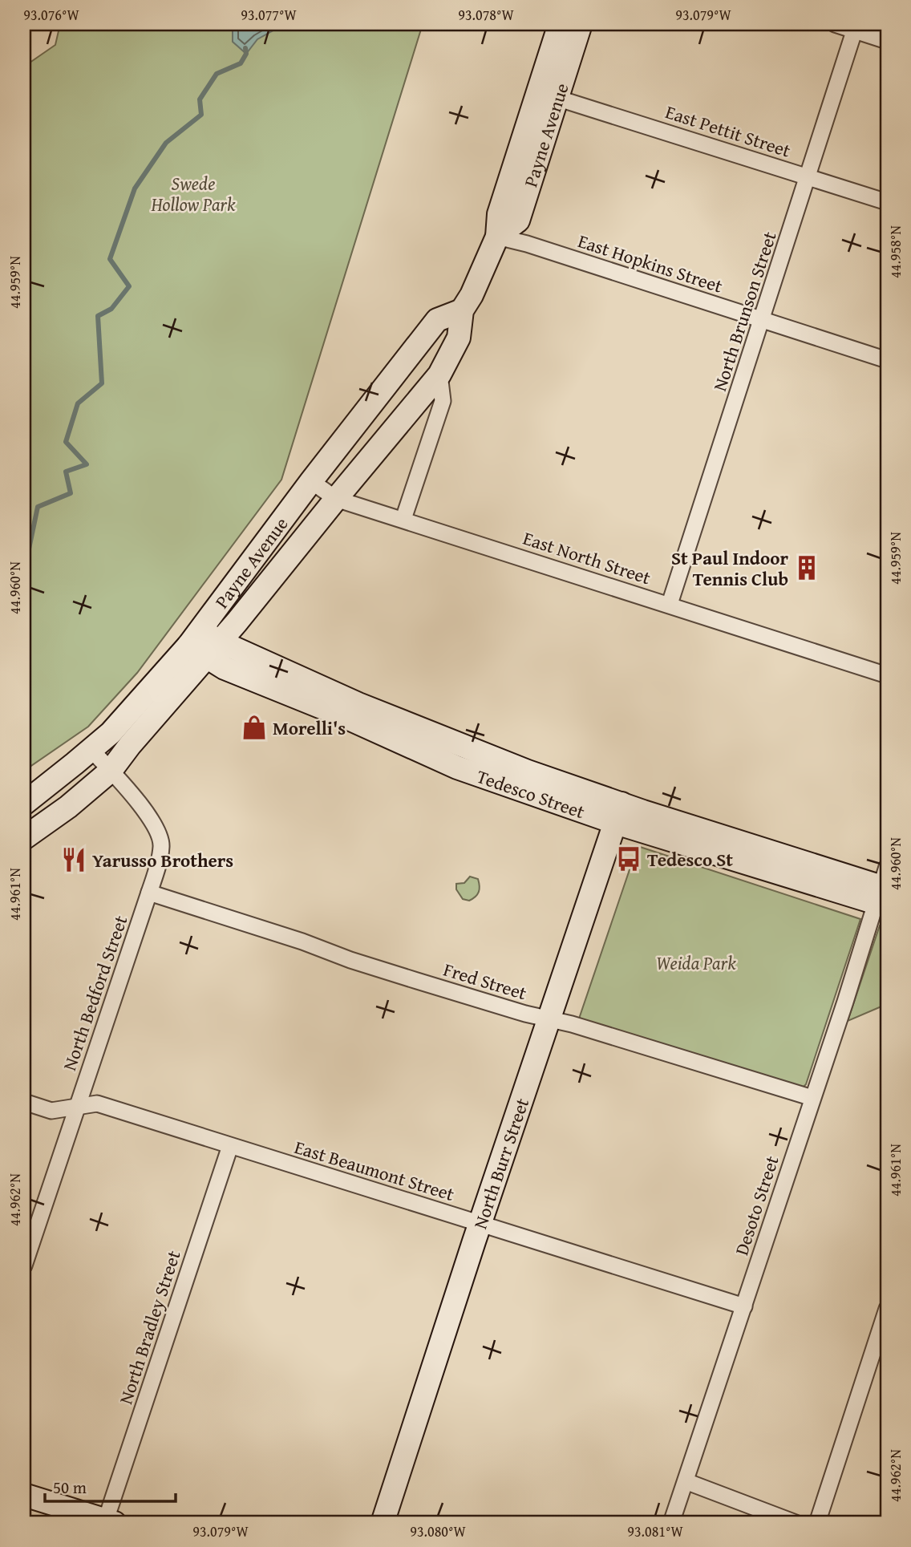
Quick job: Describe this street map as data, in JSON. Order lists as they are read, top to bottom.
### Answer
{
  "streets": {
    "street": [
      "East Pettit Street",
      "Payne Avenue",
      "East Hopkins Street",
      "North Brunson Street",
      "East North Street",
      "Tedesco Street",
      "Fred Street",
      "North Bedford Street",
      "North Burr Street",
      "East Beaumont Street",
      "Desoto Street",
      "North Bradley Street"
    ]
  },
  "crossings": [
    ["East Pettit Street", "Payne Avenue"],
    ["East Pettit Street", "North Brunson Street"],
    ["Payne Avenue", "East Hopkins Street"],
    ["Payne Avenue", "East North Street"],
    ["Payne Avenue", "Tedesco Street"],
    ["Payne Avenue", "North Bedford Street"],
    ["East Hopkins Street", "North Brunson Street"],
    ["North Brunson Street", "East North Street"],
    ["Tedesco Street", "North Burr Street"],
    ["Tedesco Street", "Desoto Street"],
    ["Fred Street", "North Bedford Street"],
    ["Fred Street", "North Burr Street"],
    ["Fred Street", "Desoto Street"],
    ["North Bedford Street", "East Beaumont Street"],
    ["North Burr Street", "East Beaumont Street"],
    ["East Beaumont Street", "Desoto Street"],
    ["East Beaumont Street", "North Bradley Street"]
  ],
  "parks": ["Swede Hollow Park", "Weida Park"],
  "places": {
    "building": ["St Paul Indoor Tennis Club"],
    "shop": ["Morelli's"],
    "bus stop": ["Tedesco St"],
    "restaurant": ["Yarusso Brothers"]
  },
  "scale_bar": "50 m",
  "coordinates": [
    "93.076°W",
    "93.077°W",
    "93.078°W",
    "93.079°W",
    "44.958°N",
    "44.959°N",
    "44.960°N",
    "44.961°N",
    "44.962°N",
    "93.080°W",
    "93.081°W"
  ]
}
